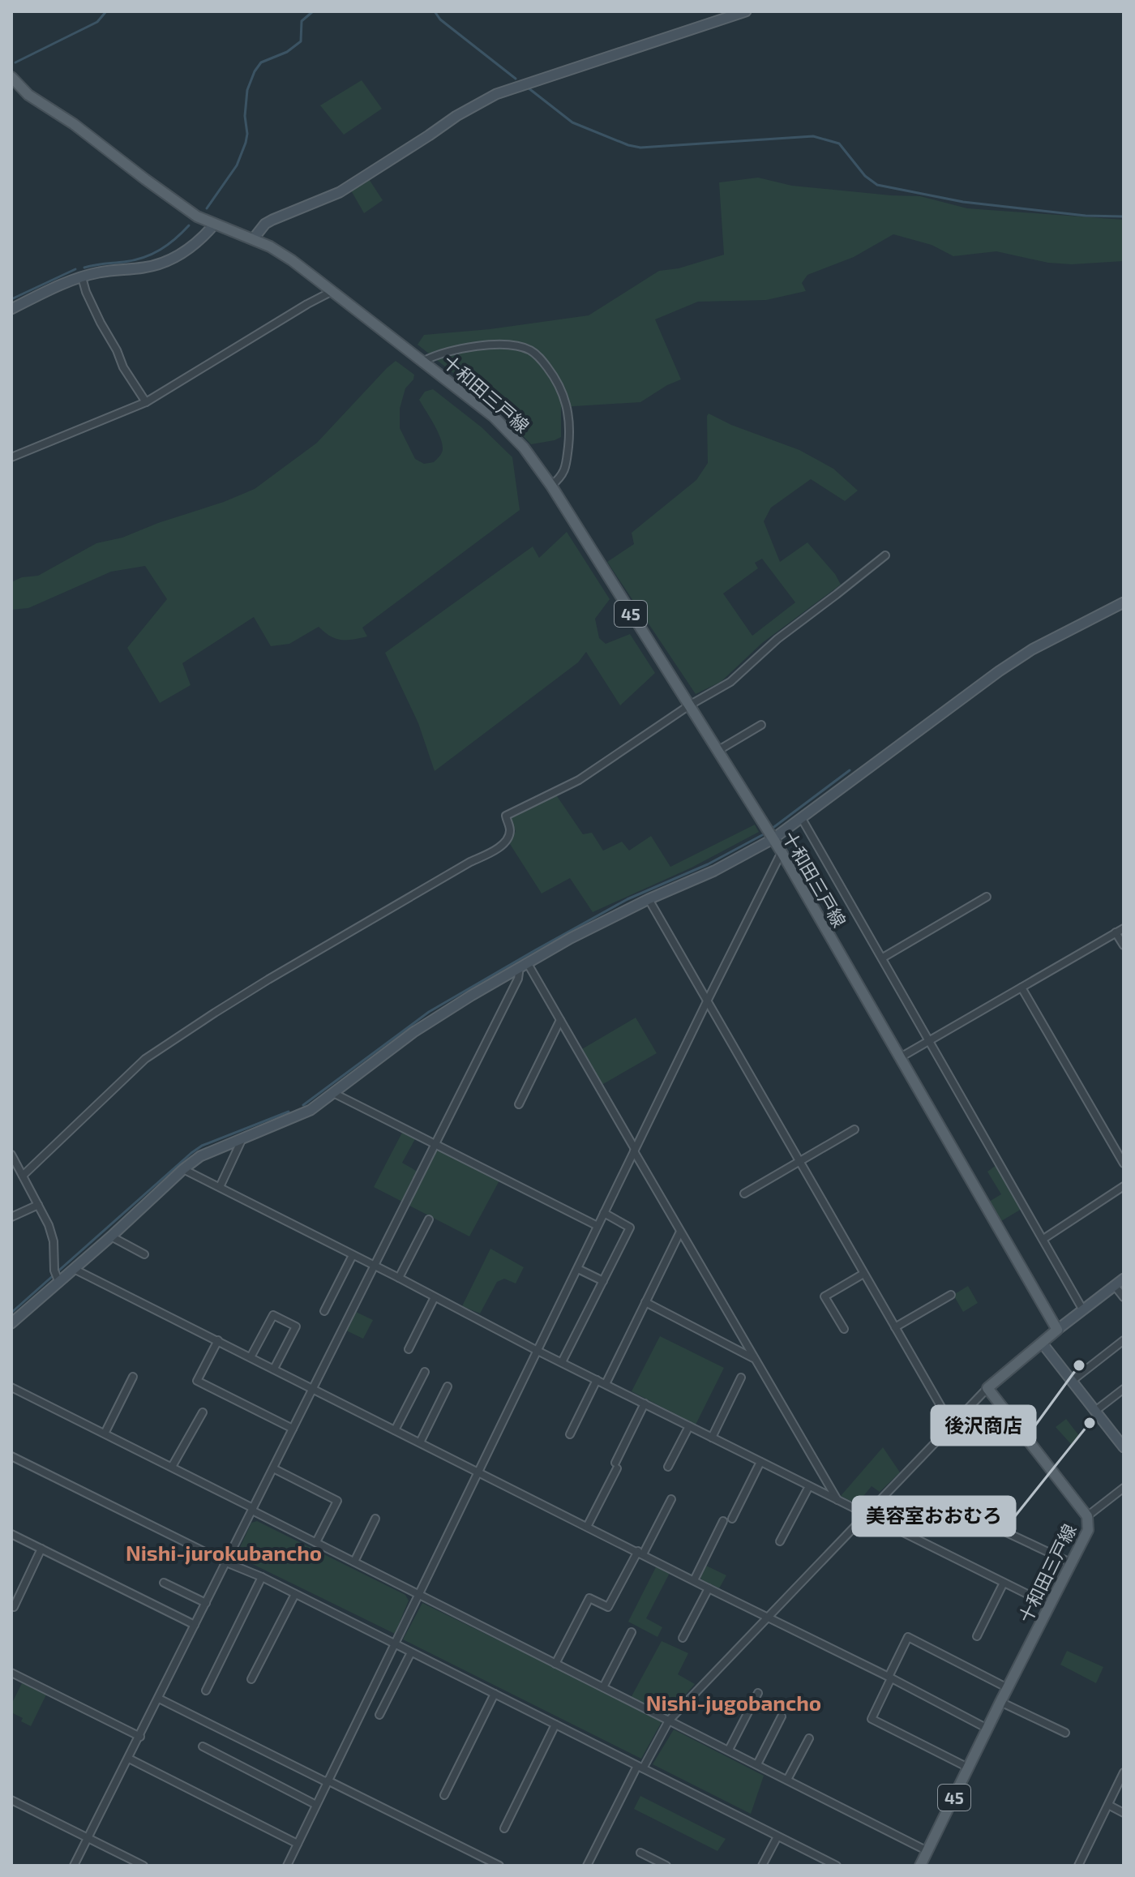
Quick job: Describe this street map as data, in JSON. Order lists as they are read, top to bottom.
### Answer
{
  "streets": {
    "main road": ["十和田三戸線", "45"]
  },
  "districts": ["Nishi-jurokubancho", "Nishi-jugobancho"],
  "places": ["後沢商店", "美容室おおむろ"]
}
